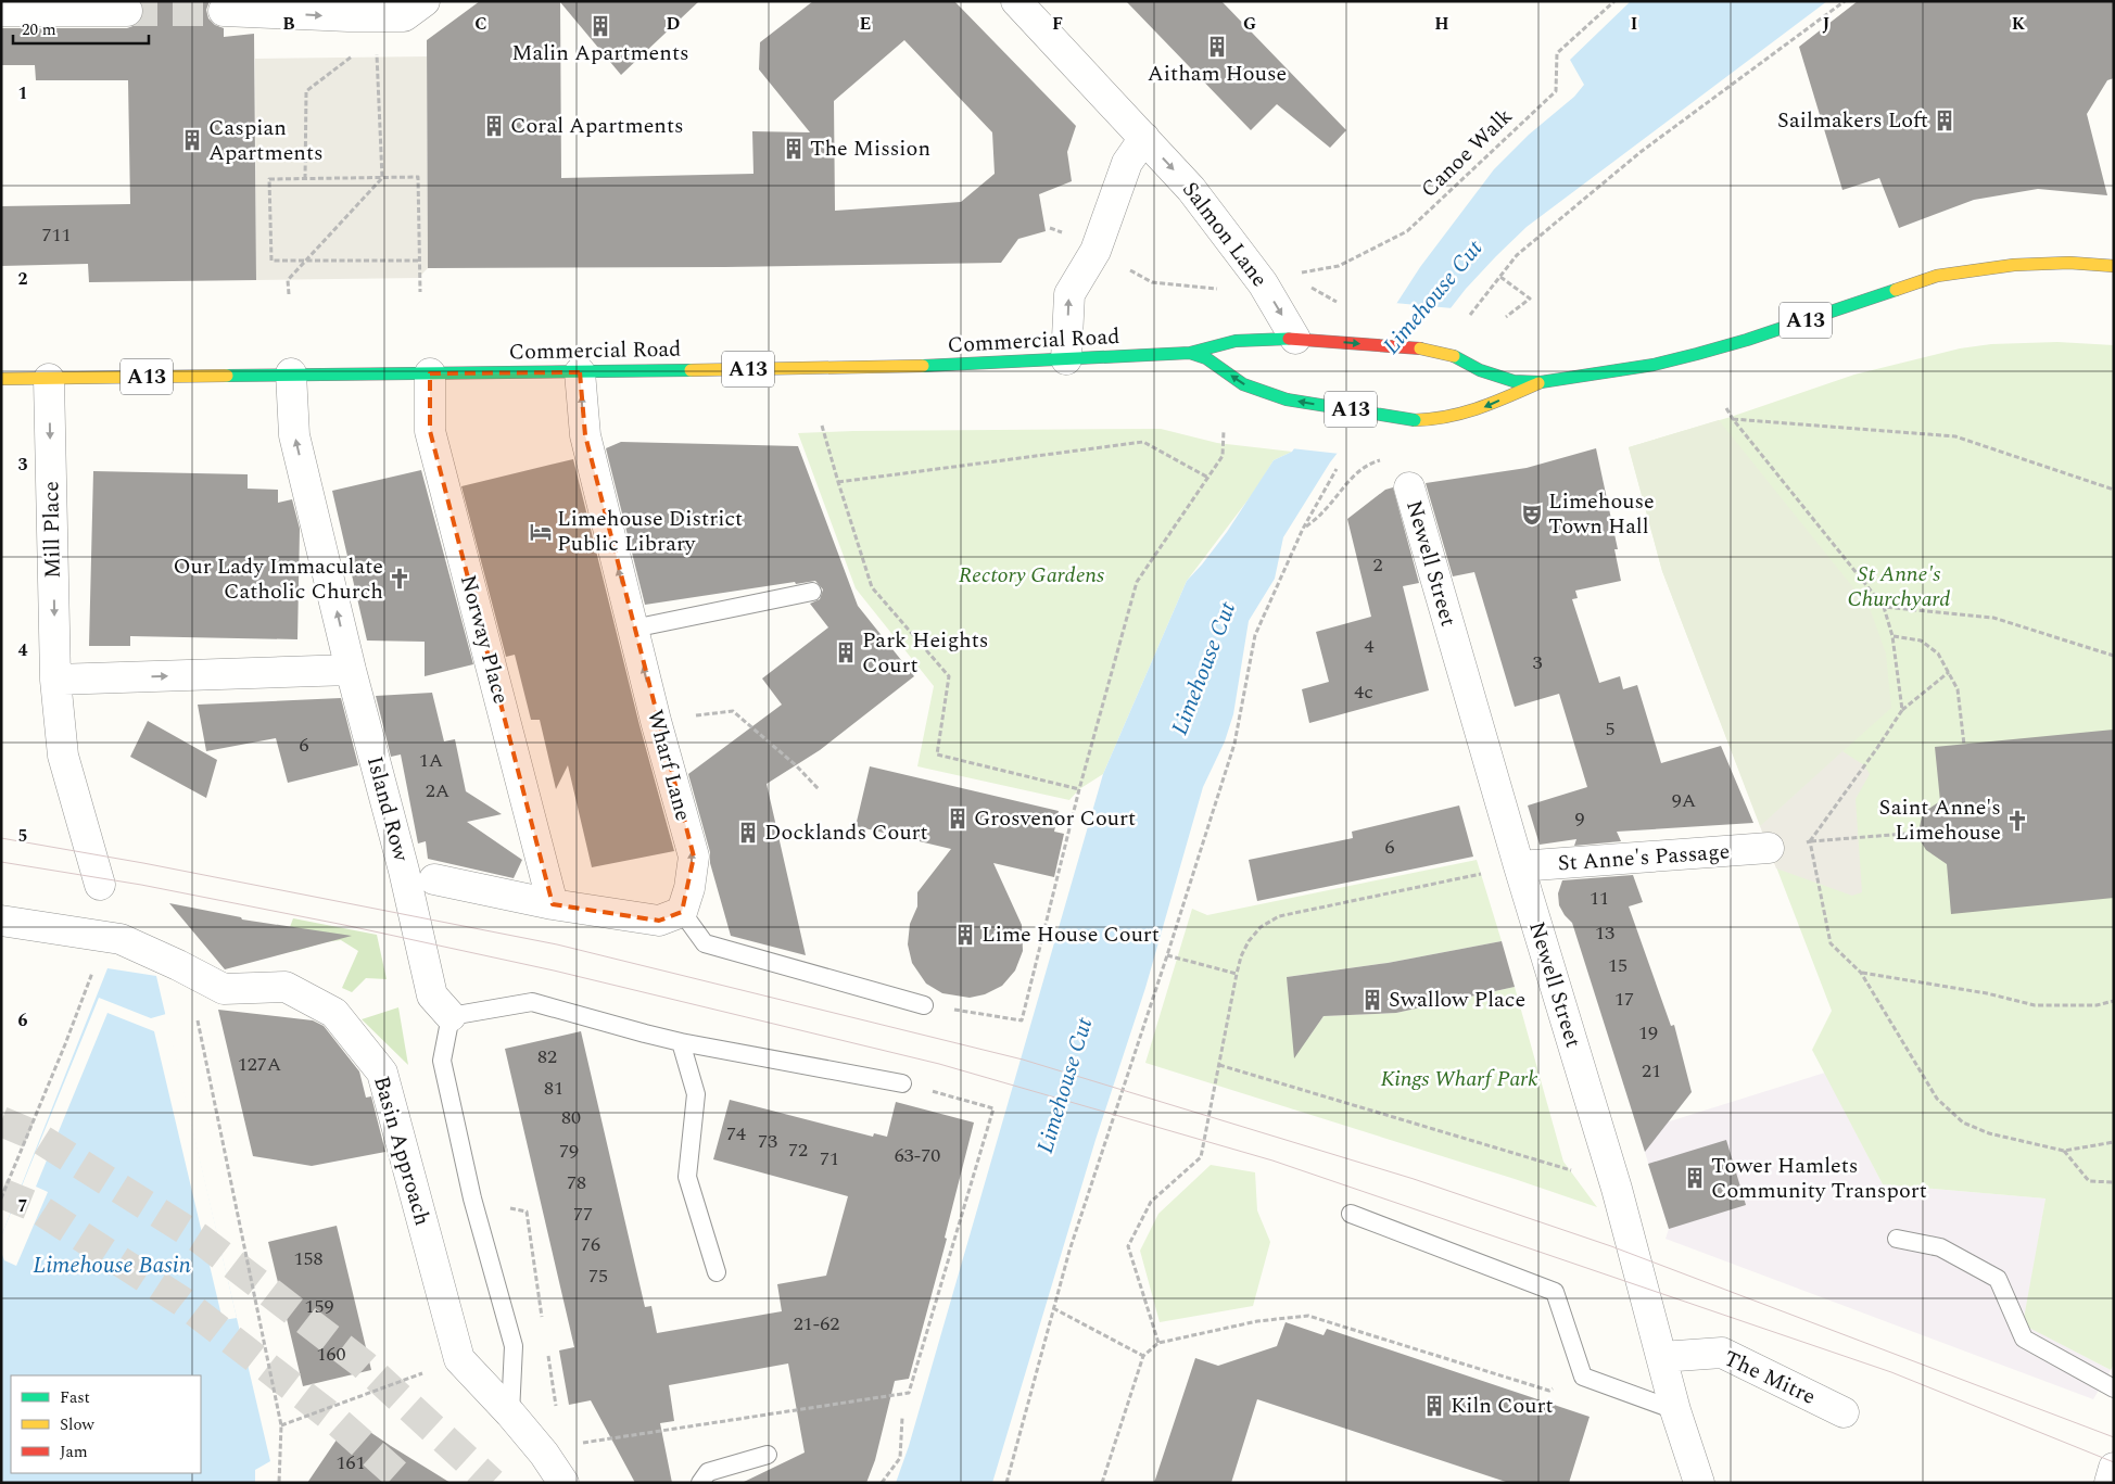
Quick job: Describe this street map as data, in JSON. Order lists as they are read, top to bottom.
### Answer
{
  "streets": {
    "highway": ["A13", "Commercial Road"],
    "street": [
      "Salmon Lane",
      "Mill Place",
      "Newell Street",
      "Norway Place",
      "Wharf Lane",
      "Island Row",
      "St Anne's Passage",
      "Basin Approach",
      "The Mitre"
    ],
    "path": ["Canoe Walk"]
  },
  "crossings": [
    ["Salmon Lane", "Commercial Road"],
    ["Commercial Road", "Mill Place"],
    ["Commercial Road", "Norway Place"],
    ["Commercial Road", "Wharf Lane"],
    ["Commercial Road", "Island Row"],
    ["Newell Street", "St Anne's Passage"],
    ["Newell Street", "The Mitre"]
  ],
  "one_way": [
    "Salmon Lane",
    "Mill Place",
    "Wharf Lane",
    "Island Row"
  ],
  "water": ["Limehouse Cut", "Limehouse Basin"],
  "parks": ["St Anne's Churchyard", "Rectory Gardens", "Kings Wharf Park"],
  "places": {
    "building": [
      "Malin Apartments",
      "Aitham House",
      "Sailmakers Loft",
      "Coral Apartments",
      "Caspian Apartments",
      "The Mission",
      "Park Heights Court",
      "Grosvenor Court",
      "Docklands Court",
      "Lime House Court",
      "Swallow Place",
      "Tower Hamlets Community Transport",
      "Kiln Court"
    ],
    "theatre": ["Limehouse Town Hall"],
    "hotel": ["Limehouse District Public Library"],
    "church": ["Our Lady Immaculate Catholic Church", "Saint Anne's Limehouse"]
  },
  "house_numbers": [
    "711",
    "2",
    "4",
    "3",
    "4c",
    "5",
    "6",
    "1A",
    "2A",
    "9A",
    "9",
    "6",
    "11",
    "13",
    "15",
    "17",
    "19",
    "82",
    "127A",
    "21",
    "81",
    "80",
    "74",
    "73",
    "72",
    "79",
    "63-70",
    "71",
    "78",
    "77",
    "76",
    "158",
    "75",
    "159",
    "21-62",
    "160",
    "161"
  ],
  "legend": ["Fast", "Slow", "Jam"],
  "scale_bar": "20 m",
  "grid": {
    "columns": [
      "B",
      "C",
      "D",
      "E",
      "F",
      "G",
      "H",
      "I",
      "J",
      "K"
    ],
    "rows": [
      "1",
      "2",
      "3",
      "4",
      "5",
      "6",
      "7"
    ]
  }
}
